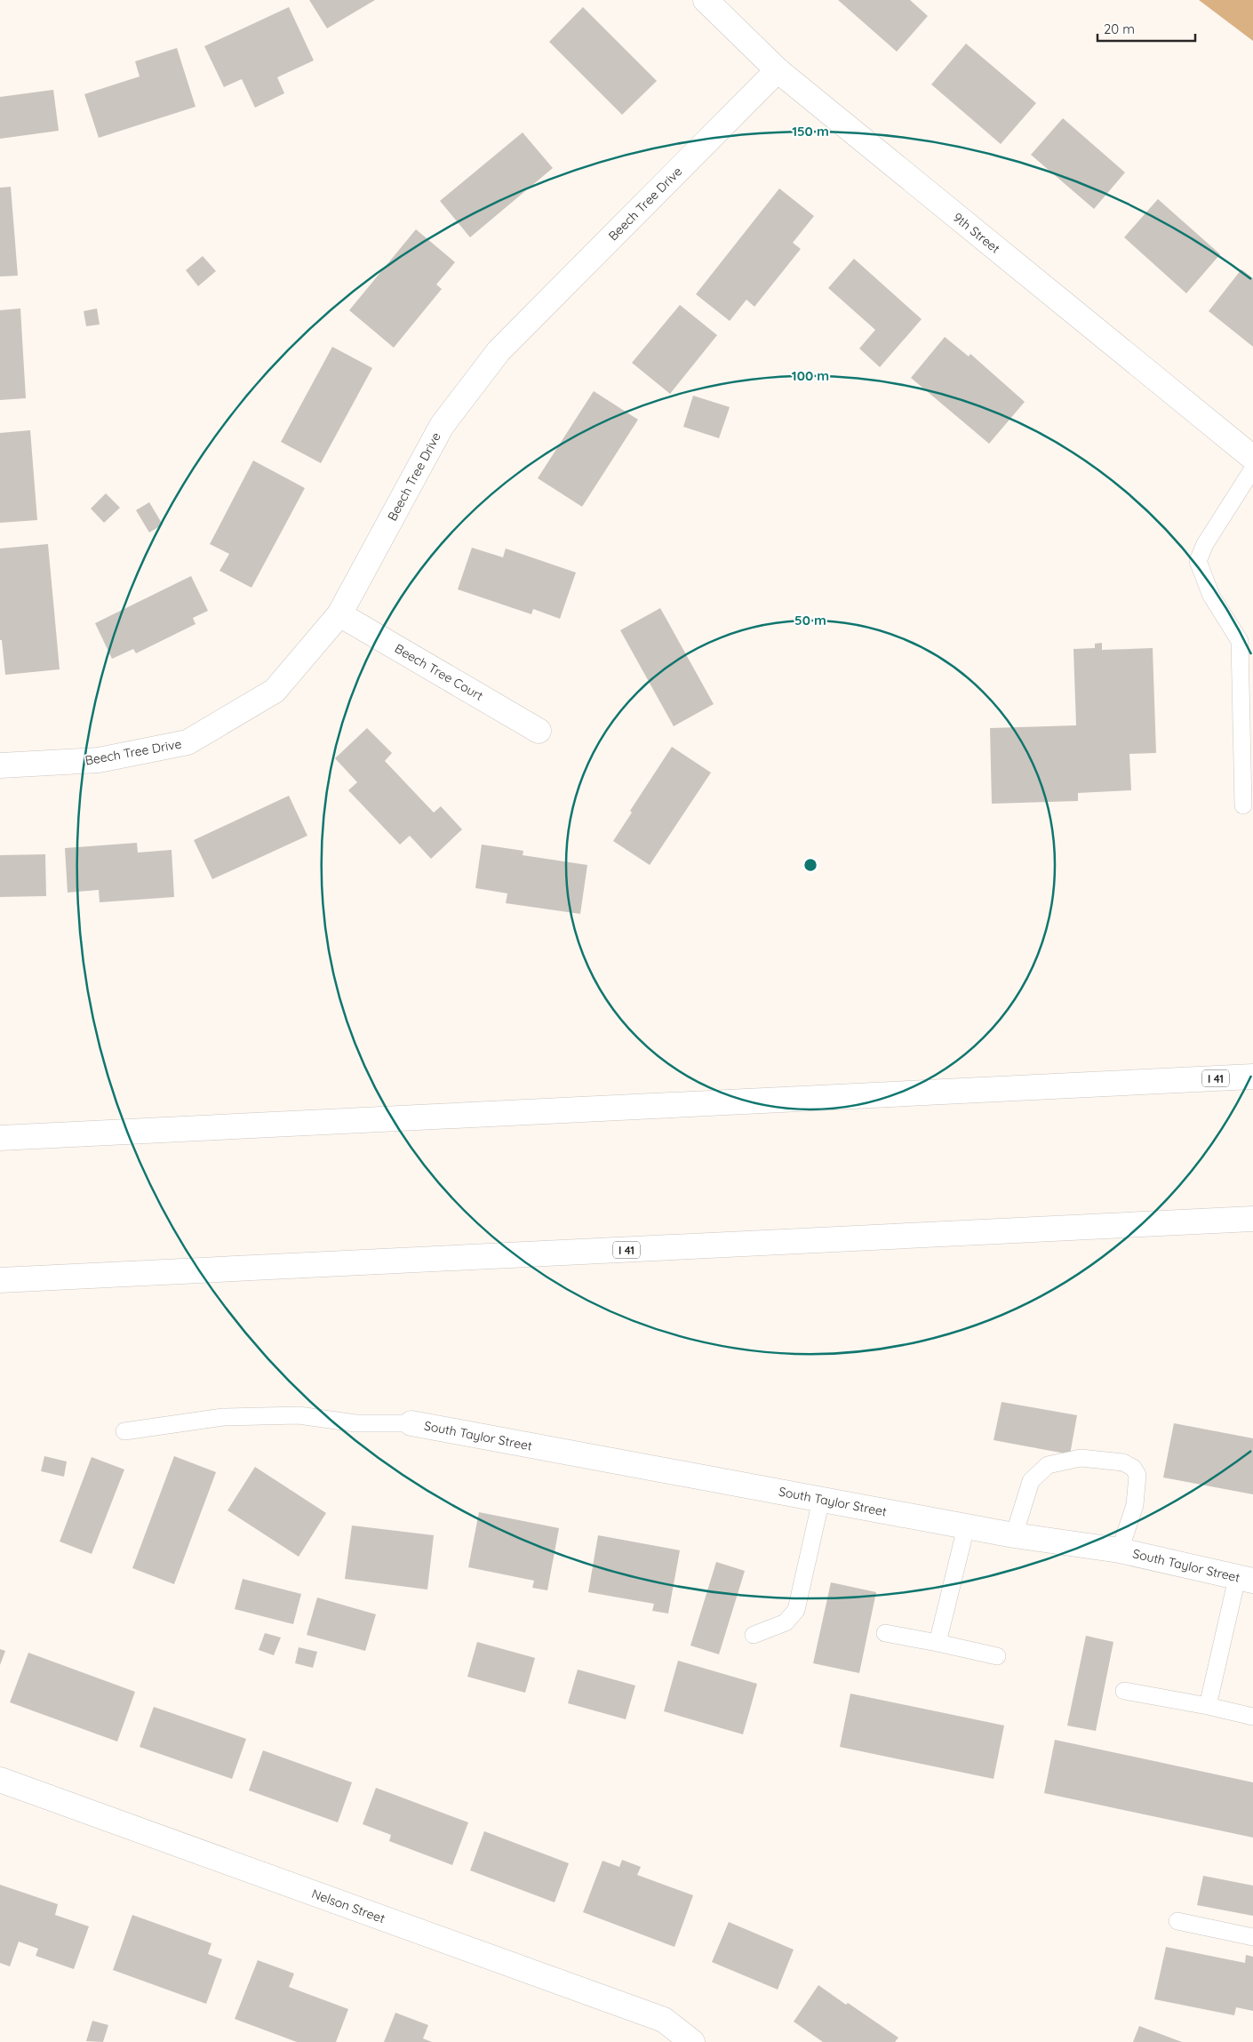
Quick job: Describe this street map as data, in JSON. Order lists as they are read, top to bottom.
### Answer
{
  "streets": {
    "main road": [
      "Beech Tree Drive",
      "9th Street",
      "Beech Tree Court",
      "I 41",
      "South Taylor Street",
      "Nelson Street"
    ]
  },
  "crossings": [
    ["Beech Tree Drive", "9th Street"],
    ["Beech Tree Drive", "Beech Tree Court"]
  ],
  "scale_bar": "20 m",
  "rings": ["150 m", "100 m", "50 m"]
}
